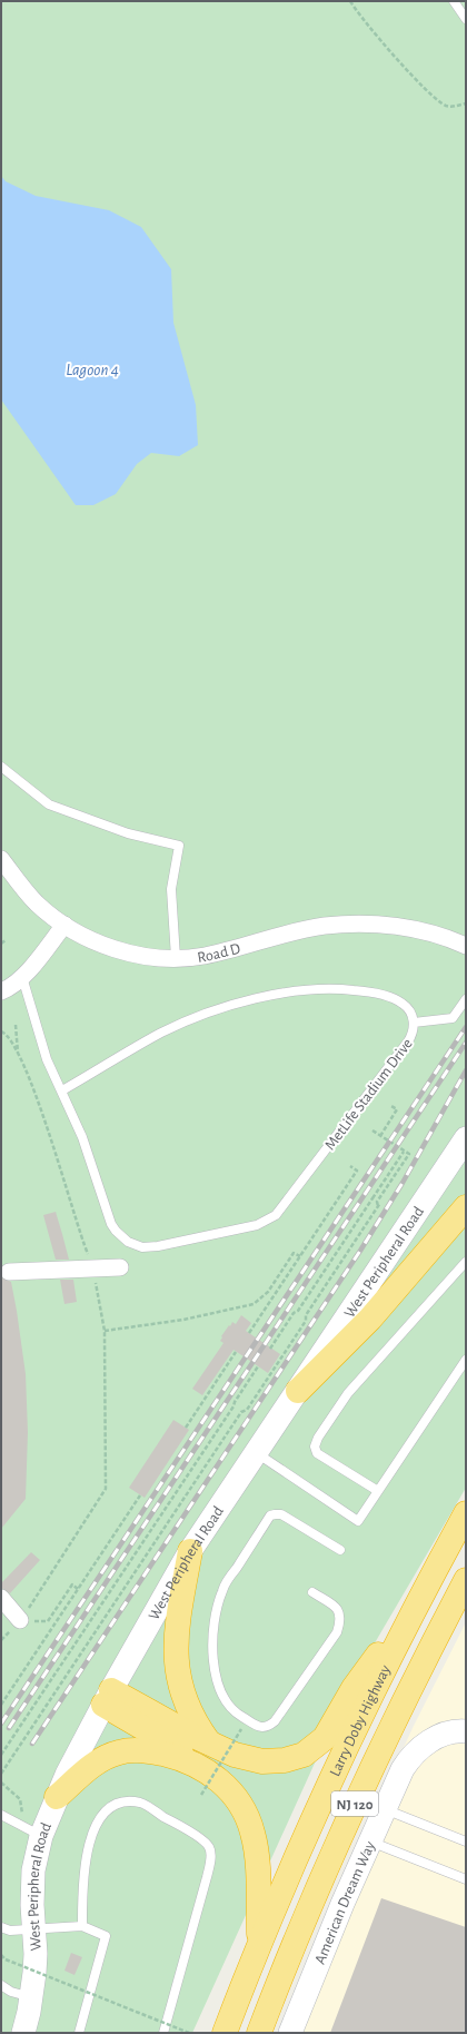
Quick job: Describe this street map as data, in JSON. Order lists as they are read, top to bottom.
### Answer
{
  "streets": {
    "highway": ["Larry Doby Highway", "NJ 120"],
    "street": ["Road D", "West Peripheral Road", "American Dream Way"],
    "lane": ["MetLife Stadium Drive"]
  },
  "water": ["Lagoon 4"]
}
